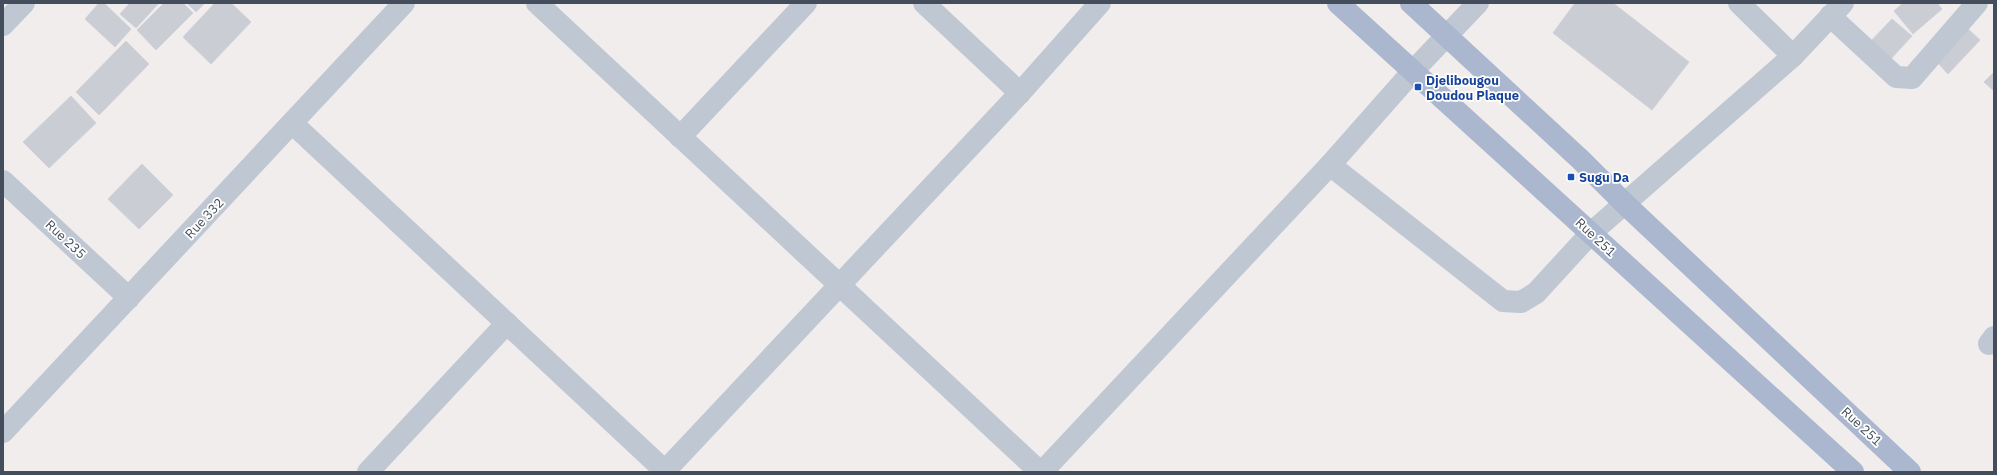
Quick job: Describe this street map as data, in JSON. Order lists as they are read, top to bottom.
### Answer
{
  "streets": {
    "main road": ["Rue 251"],
    "street": ["Rue 332", "Rue 235"]
  },
  "crossings": [
    ["Rue 332", "Rue 235"]
  ],
  "places": {
    "transit": ["Djelibougou Doudou Plaque", "Sugu Da"]
  }
}
